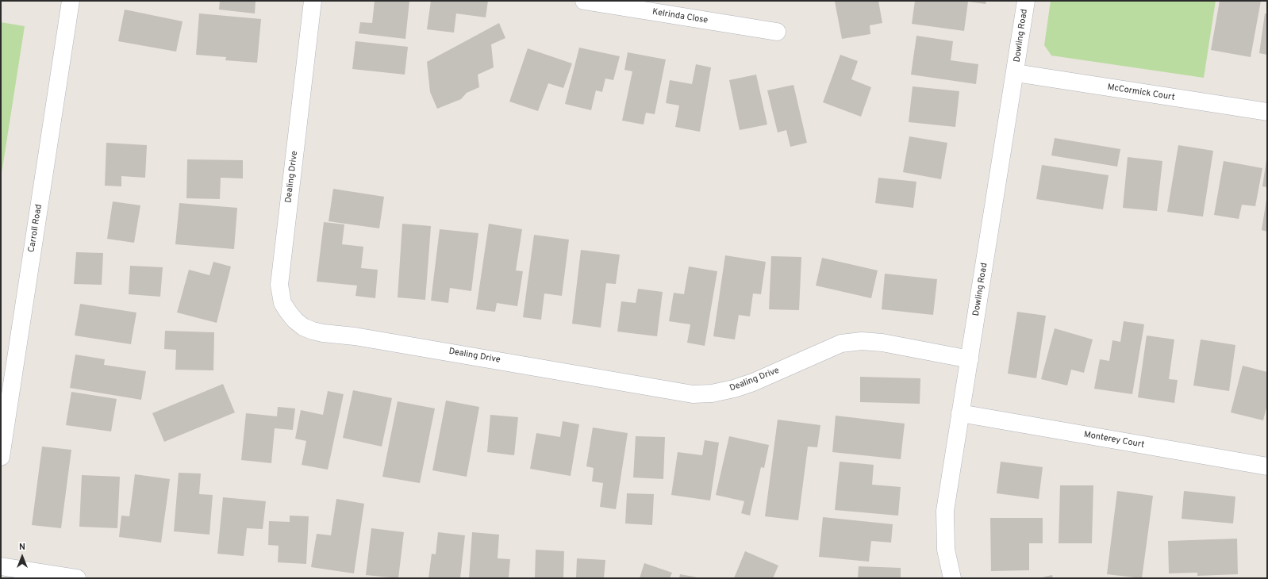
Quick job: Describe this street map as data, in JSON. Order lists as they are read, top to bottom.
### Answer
{
  "streets": {
    "street": [
      "Kelrinda Close",
      "Dowling Road",
      "McCormick Court",
      "Dealing Drive",
      "Carroll Road",
      "Monterey Court"
    ]
  },
  "crossings": [
    ["Dowling Road", "McCormick Court"],
    ["Dowling Road", "Dealing Drive"],
    ["Dowling Road", "Monterey Court"]
  ],
  "north": "top"
}
